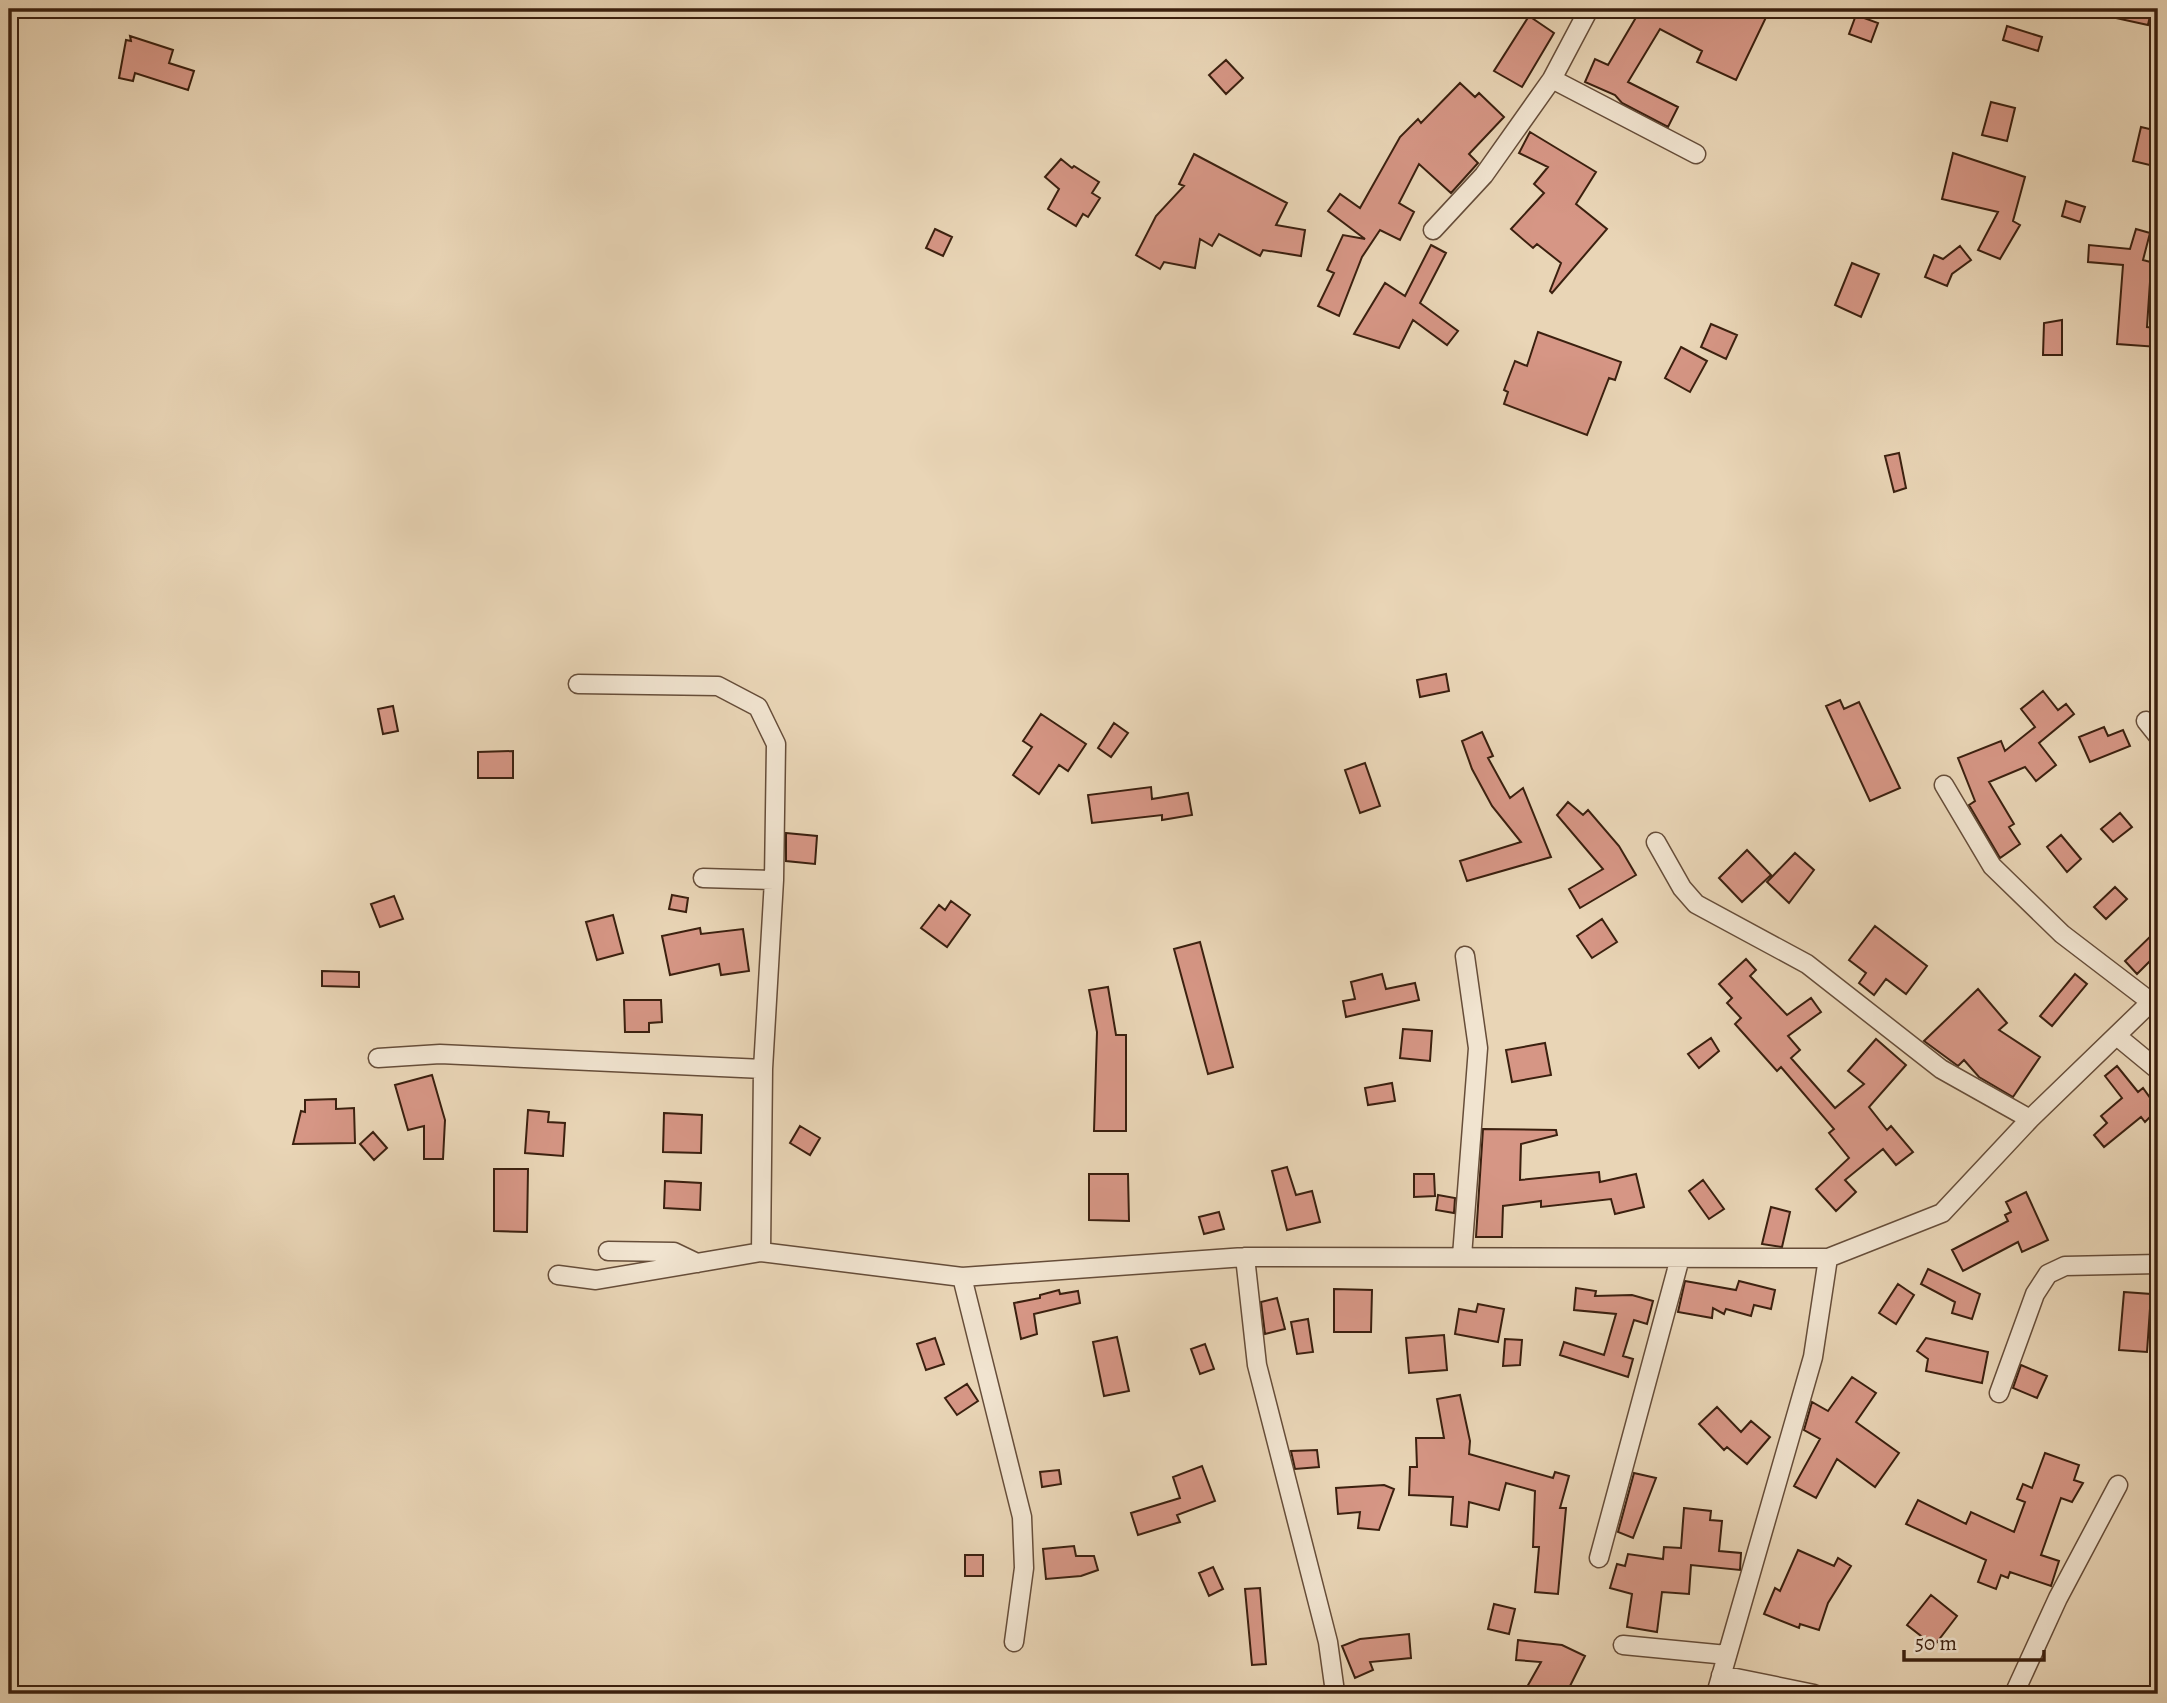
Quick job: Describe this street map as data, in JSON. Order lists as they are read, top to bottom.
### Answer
{
  "scale_bar": "50 m"
}
